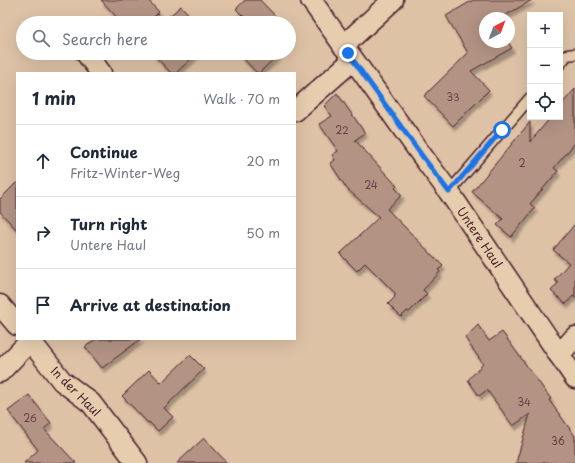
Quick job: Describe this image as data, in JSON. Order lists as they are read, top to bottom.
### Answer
{
  "streets": {
    "street": ["Untere Haul", "In der Haul"]
  },
  "house_numbers": [
    "33",
    "22",
    "2",
    "24",
    "34",
    "26",
    "36"
  ],
  "north": "top right",
  "page": {
    "map_buttons": ["+", "−"],
    "search": "Search here",
    "heading": ["1 min", "Walk · 70 m"],
    "list": [
      ["Continue", "Fritz-Winter-Weg", "20 m"],
      ["Turn right", "Untere Haul", "50 m"],
      "Arrive at destination"
    ]
  }
}
